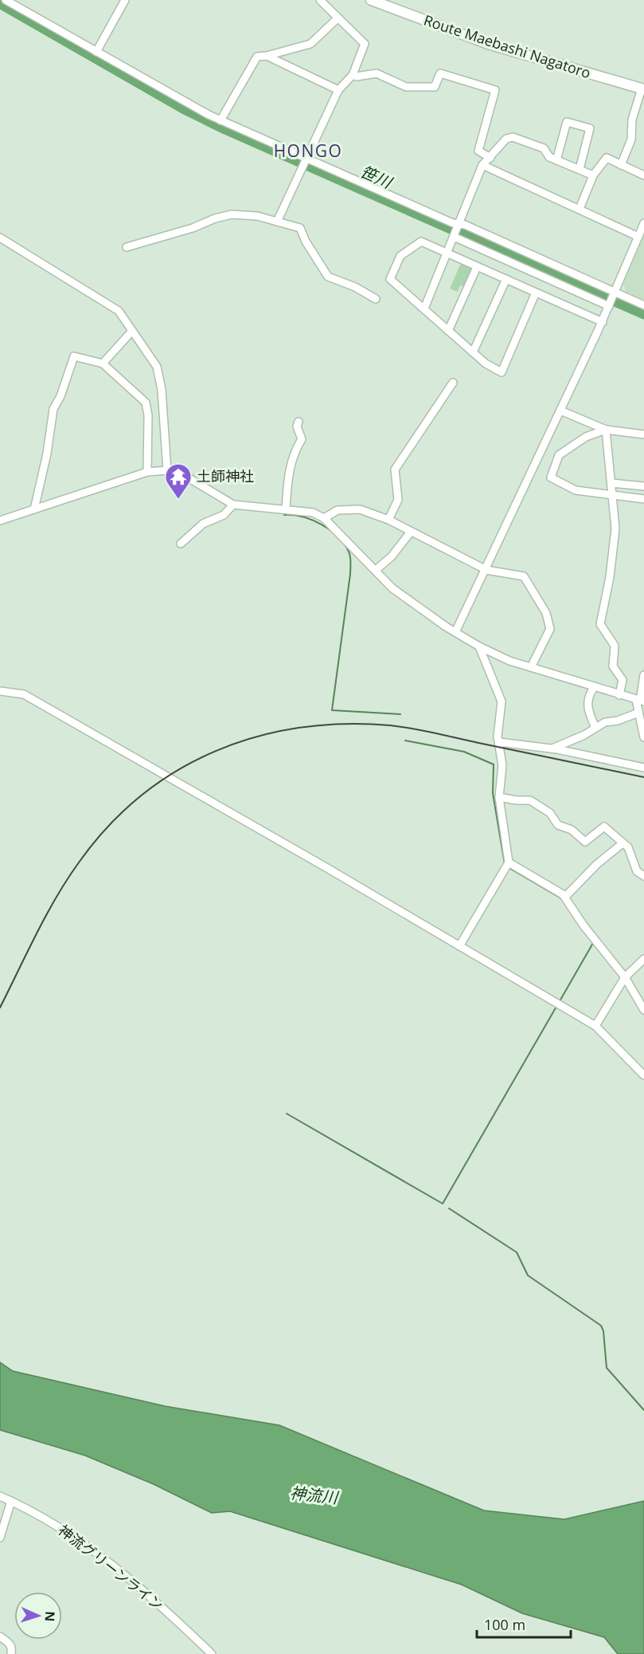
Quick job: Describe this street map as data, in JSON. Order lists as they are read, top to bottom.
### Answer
{
  "streets": {
    "main road": ["Route Maebashi Nagatoro"],
    "street": ["神流グリーンライン"]
  },
  "districts": ["HONGO"],
  "water": ["笹川", "神流川"],
  "places": {
    "temple": ["土師神社"]
  },
  "scale_bar": "100 m",
  "north": "right"
}
